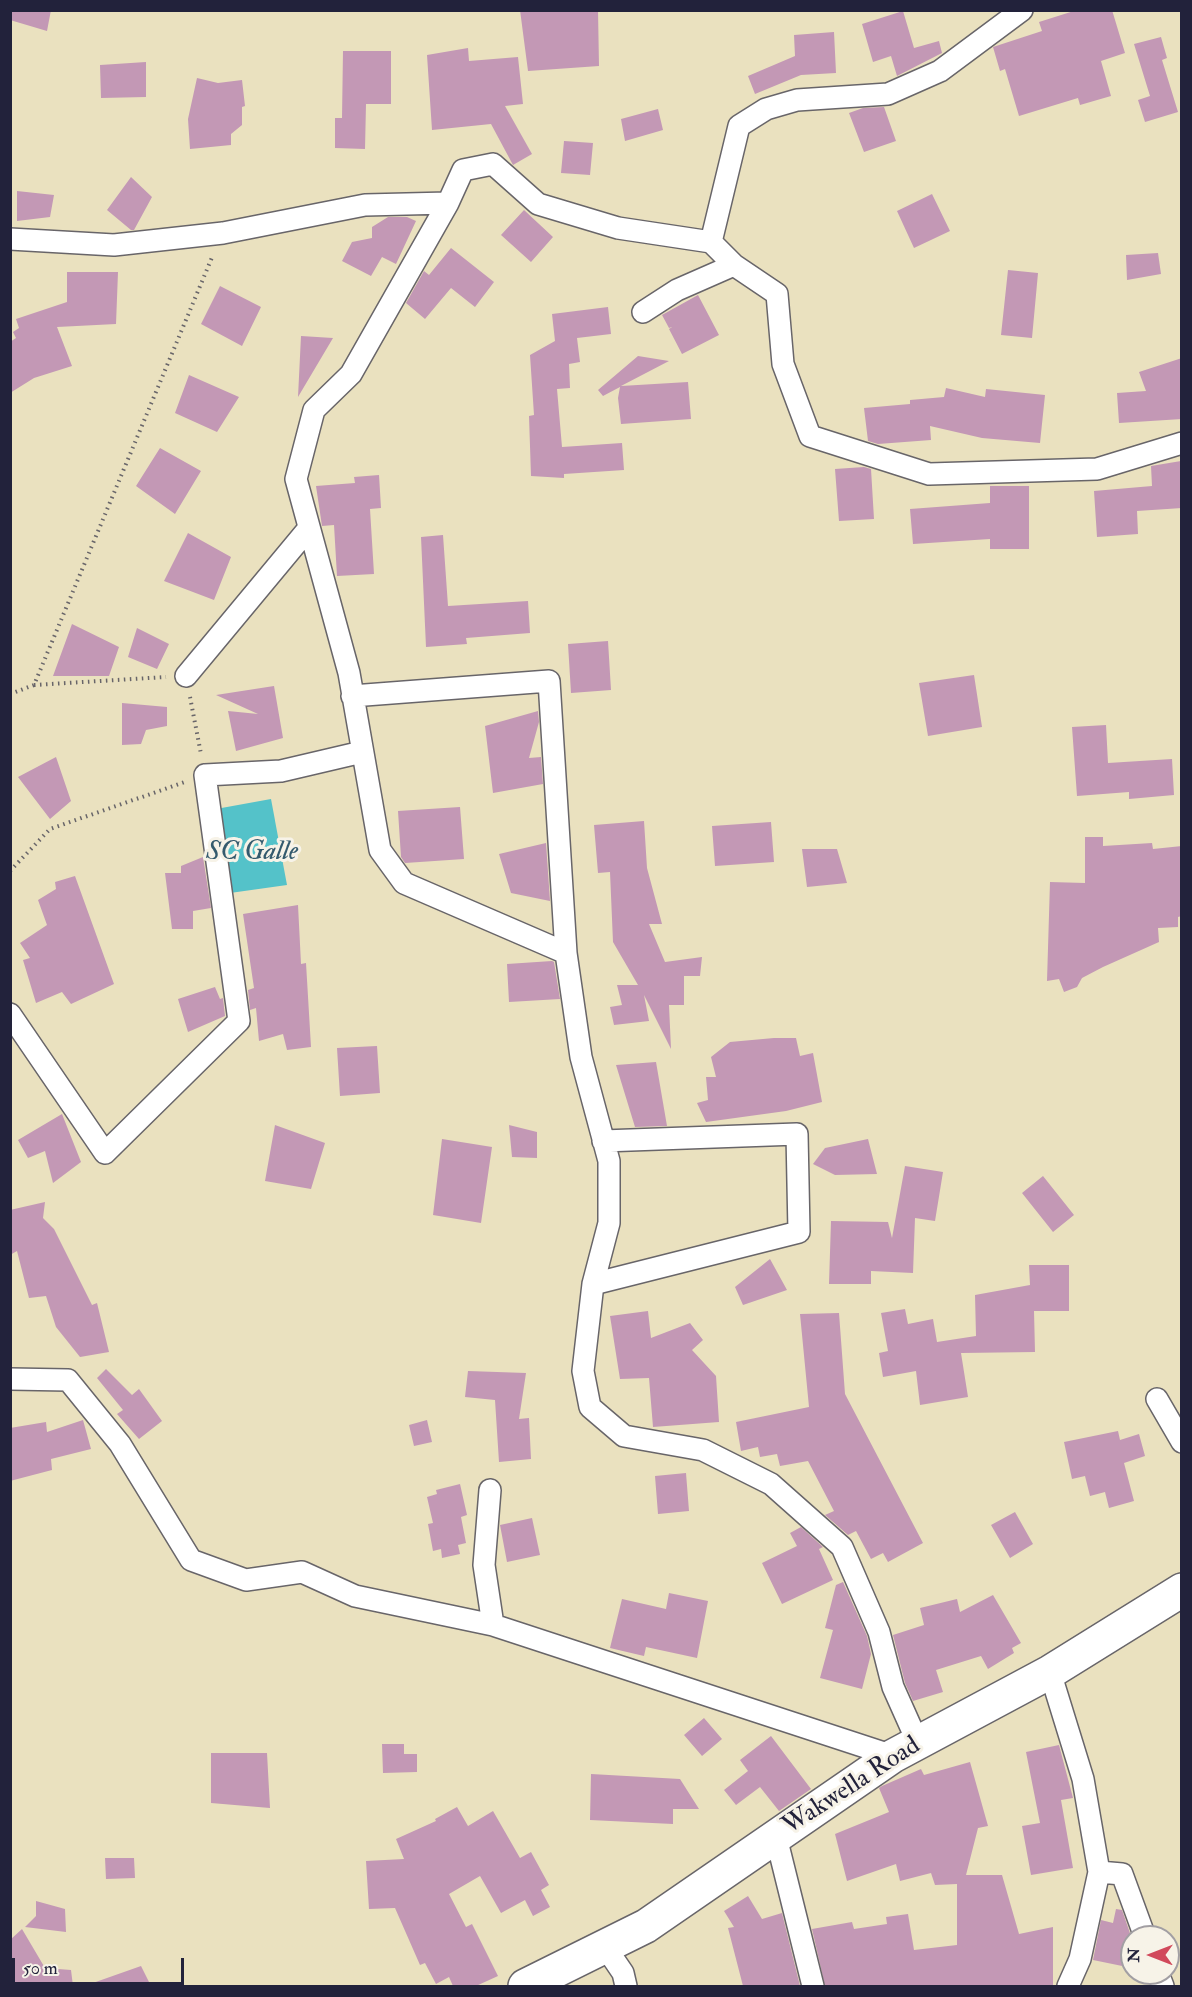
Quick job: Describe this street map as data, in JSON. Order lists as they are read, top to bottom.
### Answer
{
  "streets": {
    "main road": ["Wakwella Road"]
  },
  "water": ["SC Galle"],
  "scale_bar": "50 m",
  "north": "left"
}
